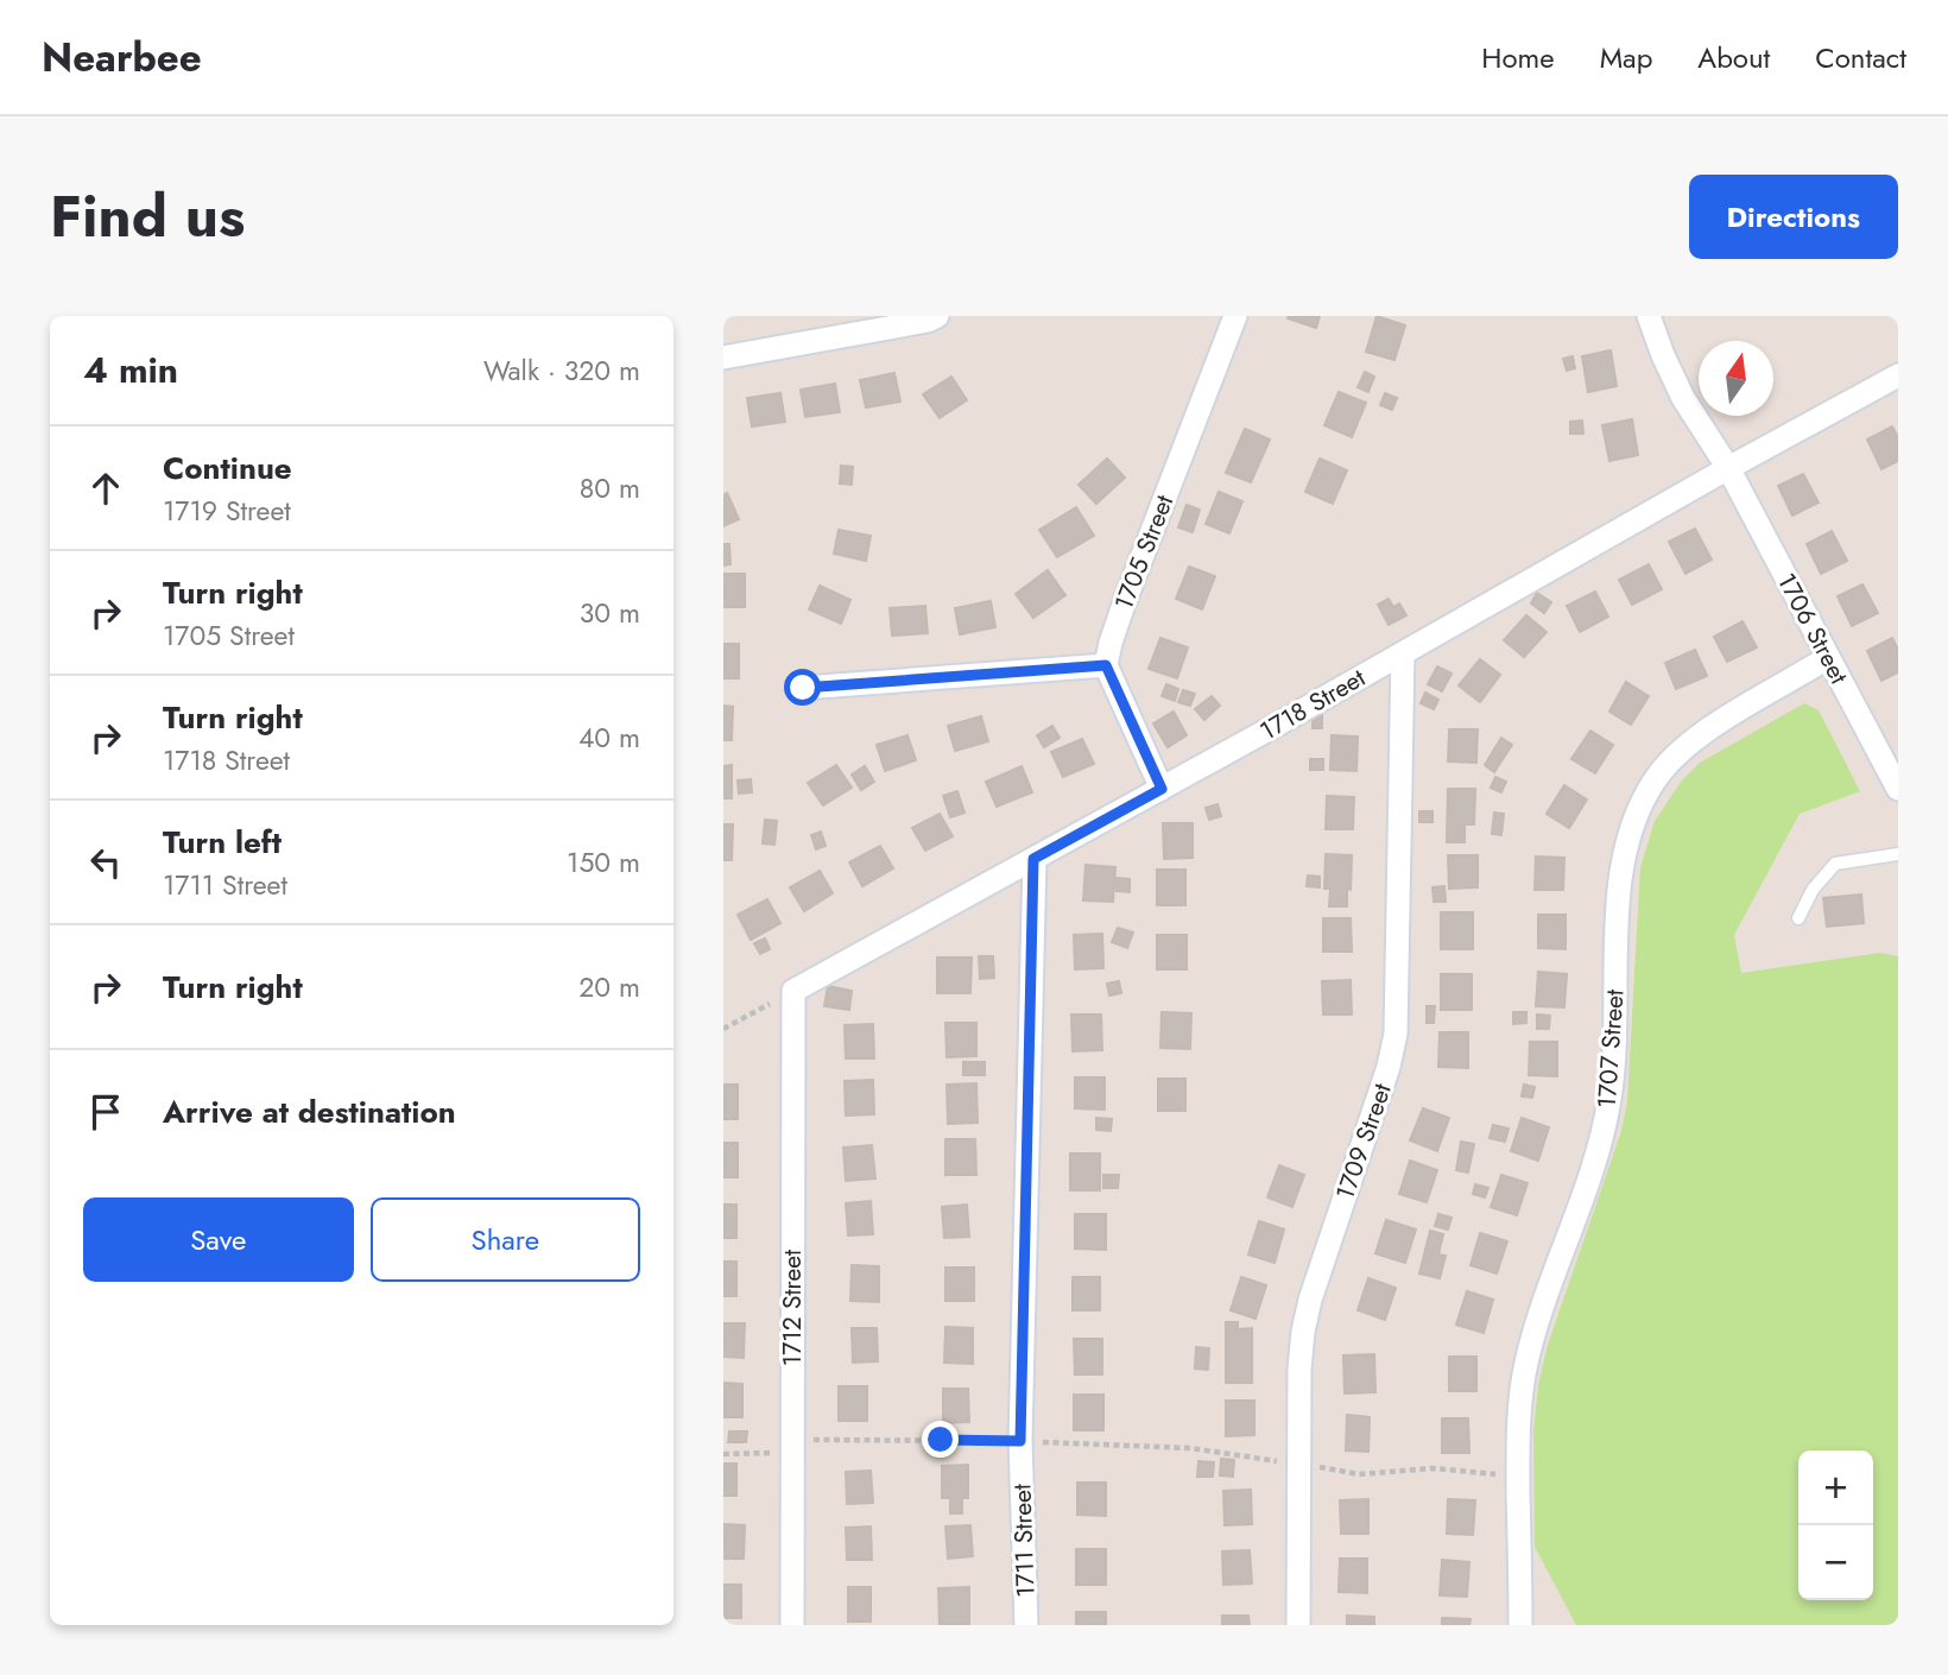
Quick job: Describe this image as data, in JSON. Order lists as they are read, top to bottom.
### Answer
{
  "streets": {
    "street": [
      "1705 Street",
      "1706 Street",
      "1718 Street",
      "1707 Street",
      "1709 Street",
      "1712 Street",
      "1711 Street"
    ]
  },
  "crossings": [
    ["1706 Street", "1718 Street"],
    ["1706 Street", "1707 Street"],
    ["1718 Street", "1709 Street"],
    ["1718 Street", "1712 Street"],
    ["1718 Street", "1711 Street"]
  ],
  "north": "top",
  "page": {
    "header": "Nearbee",
    "nav": [
      "Home",
      "Map",
      "About",
      "Contact"
    ],
    "title": "Find us",
    "buttons": [
      "Directions",
      ["Save", "Share"]
    ],
    "heading": ["4 min", "Walk · 320 m"],
    "list": [
      ["Continue", "1719 Street", "80 m"],
      ["Turn right", "1705 Street", "30 m"],
      ["Turn right", "1718 Street", "40 m"],
      ["Turn left", "1711 Street", "150 m"],
      ["Turn right", "20 m"],
      "Arrive at destination"
    ],
    "map_buttons": ["+", "−"]
  }
}
